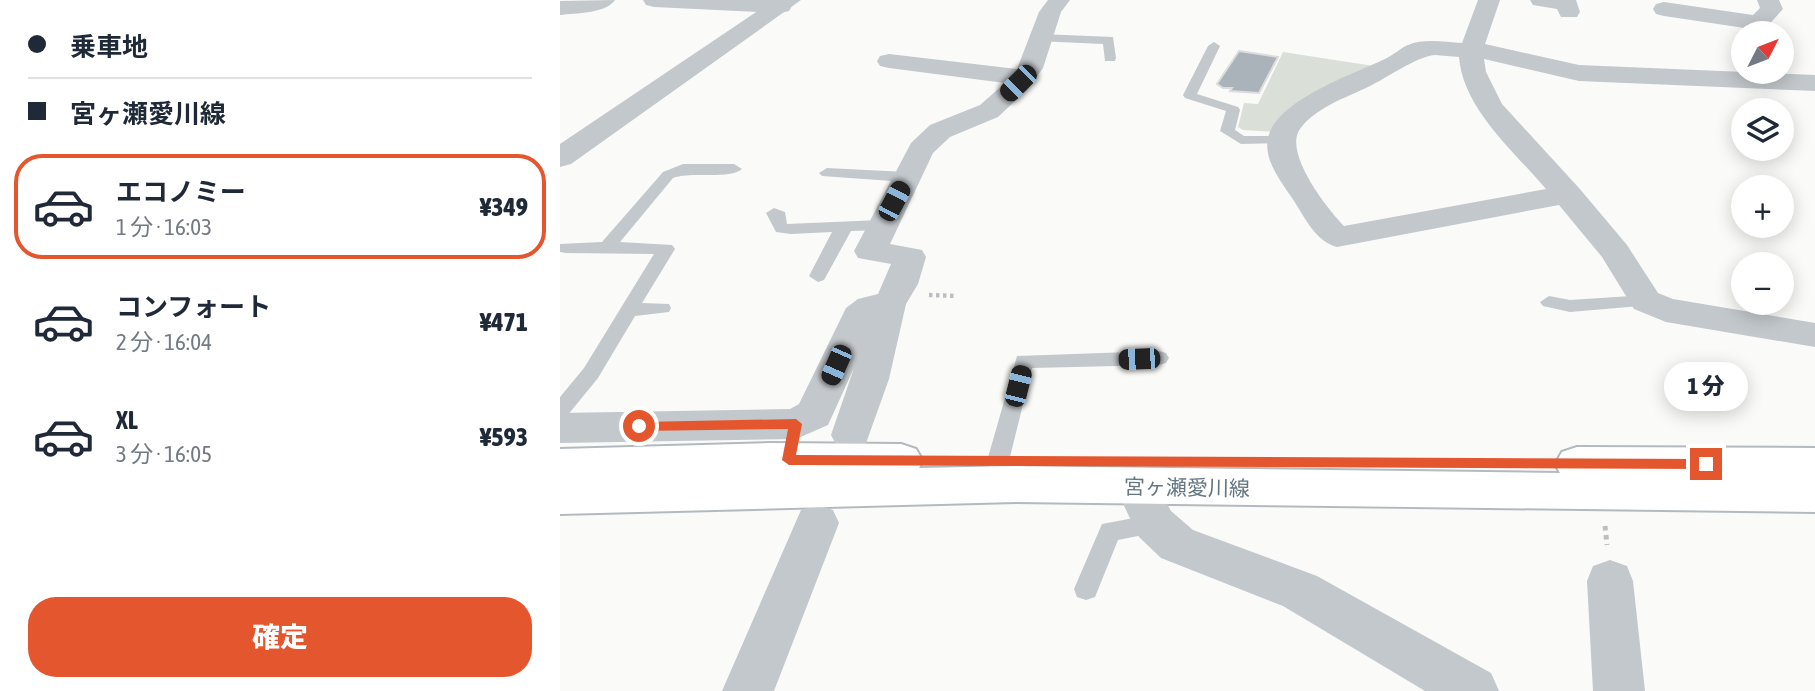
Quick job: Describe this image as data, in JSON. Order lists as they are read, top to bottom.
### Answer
{
  "streets": {
    "main road": ["宮ヶ瀬愛川線"]
  },
  "north": "top right",
  "page": {
    "banner": ["乗車地", "宮ヶ瀬愛川線"],
    "map_buttons": ["+", "−"],
    "list": [
      {
        "name": "エコノミー",
        "note": "1 分 · 16:03",
        "value": "¥349"
      },
      {
        "name": "コンフォート",
        "note": "2 分 · 16:04",
        "value": "¥471"
      },
      {
        "name": "XL",
        "note": "3 分 · 16:05",
        "value": "¥593"
      }
    ],
    "bubble": "1 分",
    "buttons": "確定"
  }
}
